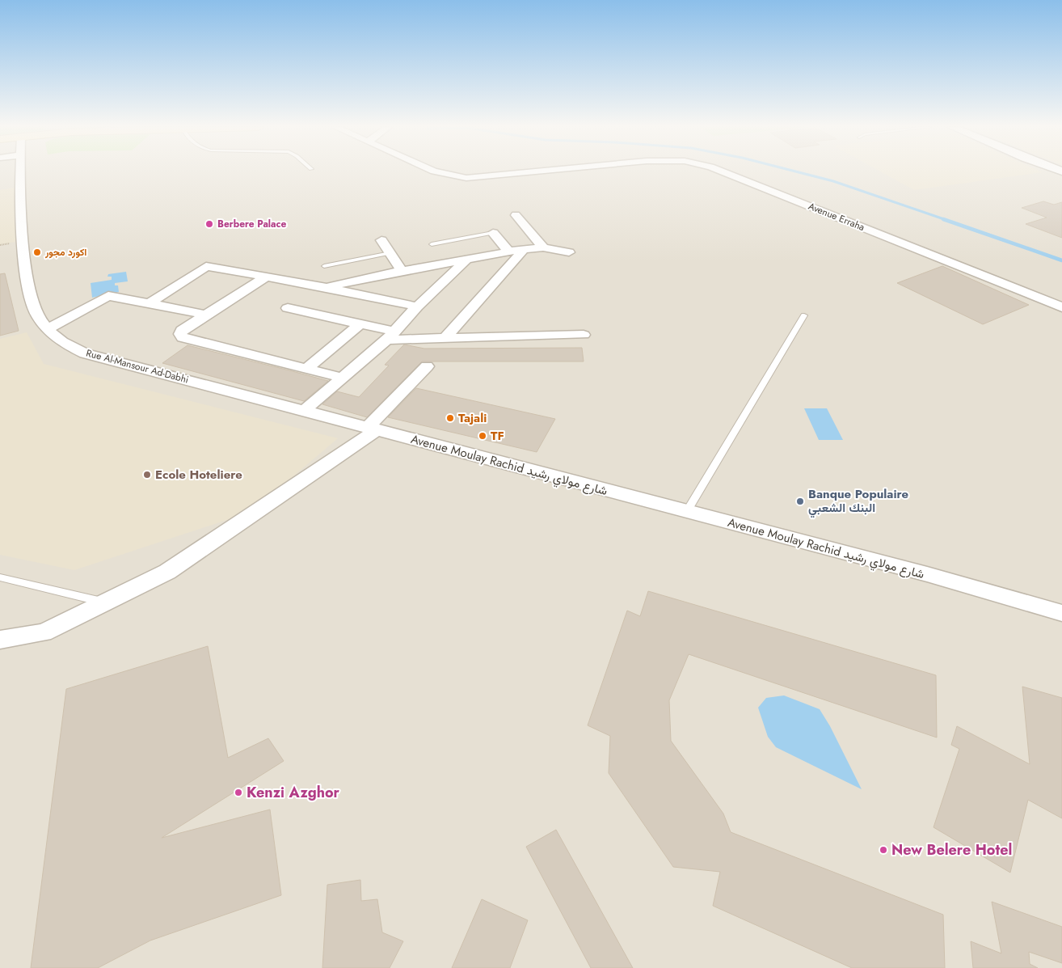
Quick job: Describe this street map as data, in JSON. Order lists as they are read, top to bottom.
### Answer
{
  "streets": {
    "street": ["Avenue Erraha", "Rue Al-Mansour Ad-Dabhi", "Avenue Moulay Rachid شارع مولاي رشيد"]
  },
  "crossings": [
    ["Rue Al-Mansour Ad-Dabhi", "Avenue Moulay Rachid شارع مولاي رشيد"]
  ],
  "places": [
    "Berbere Palace",
    "اكورد مجور",
    "Tajali",
    "TF",
    "Ecole Hoteliere",
    "Banque Populaire البنك الشعبي",
    "Kenzi Azghor",
    "New Belere Hotel"
  ]
}
